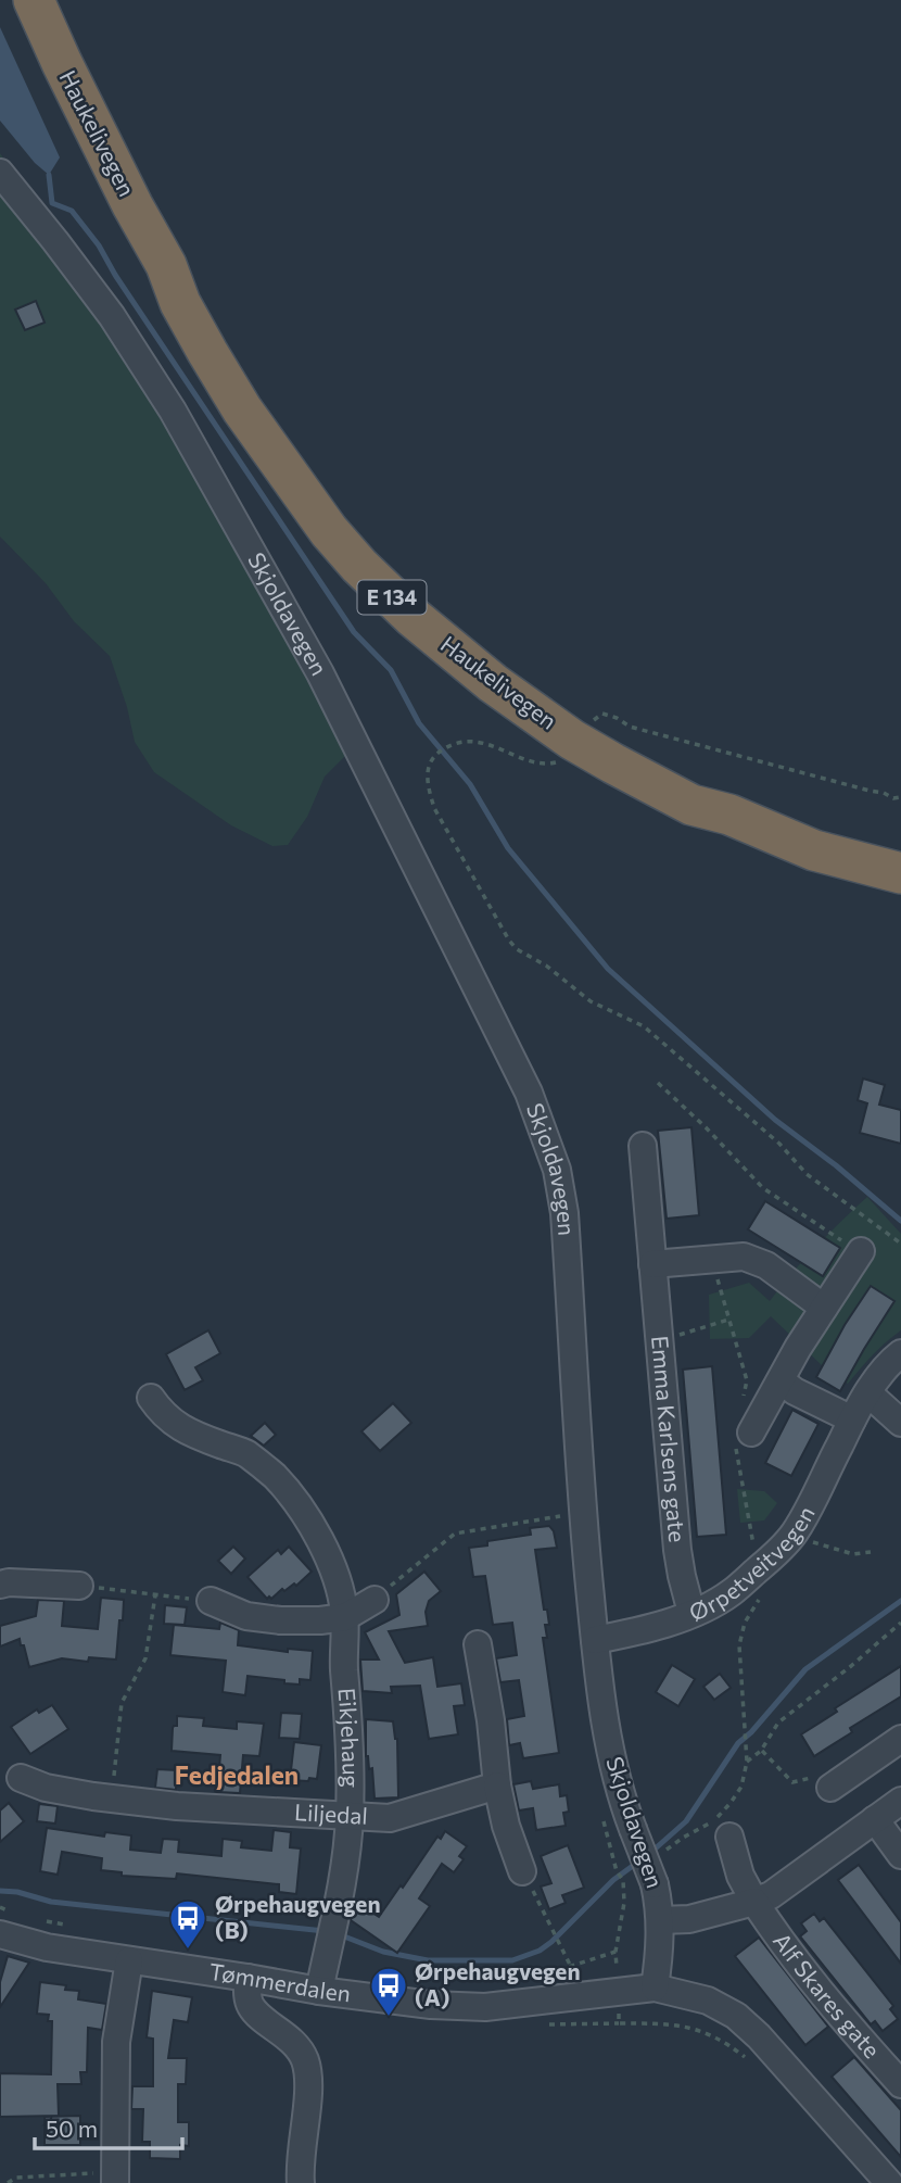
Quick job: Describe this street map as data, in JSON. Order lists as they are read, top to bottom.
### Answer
{
  "streets": {
    "highway": ["Haukelivegen", "E 134"],
    "street": [
      "Skjoldavegen",
      "Emma Karlsens gate",
      "Ørpetveitvegen",
      "Eikjehaug",
      "Liljedal",
      "Tømmerdalen",
      "Alf Skares gate"
    ]
  },
  "crossings": [
    ["Skjoldavegen", "Ørpetveitvegen"],
    ["Skjoldavegen", "Tømmerdalen"],
    ["Emma Karlsens gate", "Ørpetveitvegen"],
    ["Eikjehaug", "Liljedal"],
    ["Eikjehaug", "Tømmerdalen"]
  ],
  "districts": ["Fedjedalen"],
  "places": {
    "bus stop": ["Ørpehaugvegen (B)", "Ørpehaugvegen (A)"]
  },
  "scale_bar": "50 m"
}
